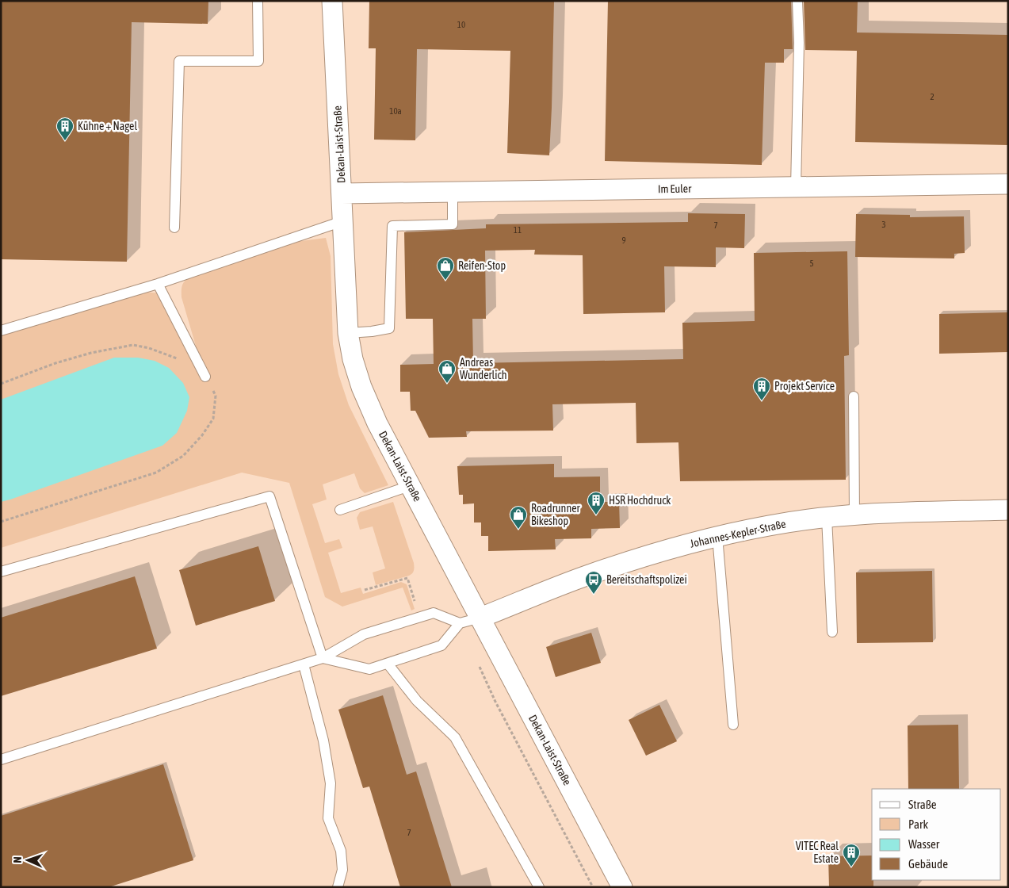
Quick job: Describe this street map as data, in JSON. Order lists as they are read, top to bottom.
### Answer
{
  "streets": {
    "street": ["Dekan-Laist-Straße", "Im Euler", "Johannes-Kepler-Straße"]
  },
  "crossings": [
    ["Dekan-Laist-Straße", "Im Euler"],
    ["Dekan-Laist-Straße", "Johannes-Kepler-Straße"]
  ],
  "places": {
    "building": [
      "Kühne + Nagel",
      "Projekt Service",
      "HSR Hochdruck",
      "VITEC Real Estate"
    ],
    "shop": ["Reifen-Stop", "Andreas Wunderlich", "Roadrunner Bikeshop"],
    "bus stop": ["Bereitschaftspolizei"]
  },
  "house_numbers": [
    "10",
    "2",
    "10a",
    "3",
    "7",
    "11",
    "9",
    "5",
    "7"
  ],
  "legend": [
    "Straße",
    "Park",
    "Wasser",
    "Gebäude"
  ],
  "north": "left"
}
